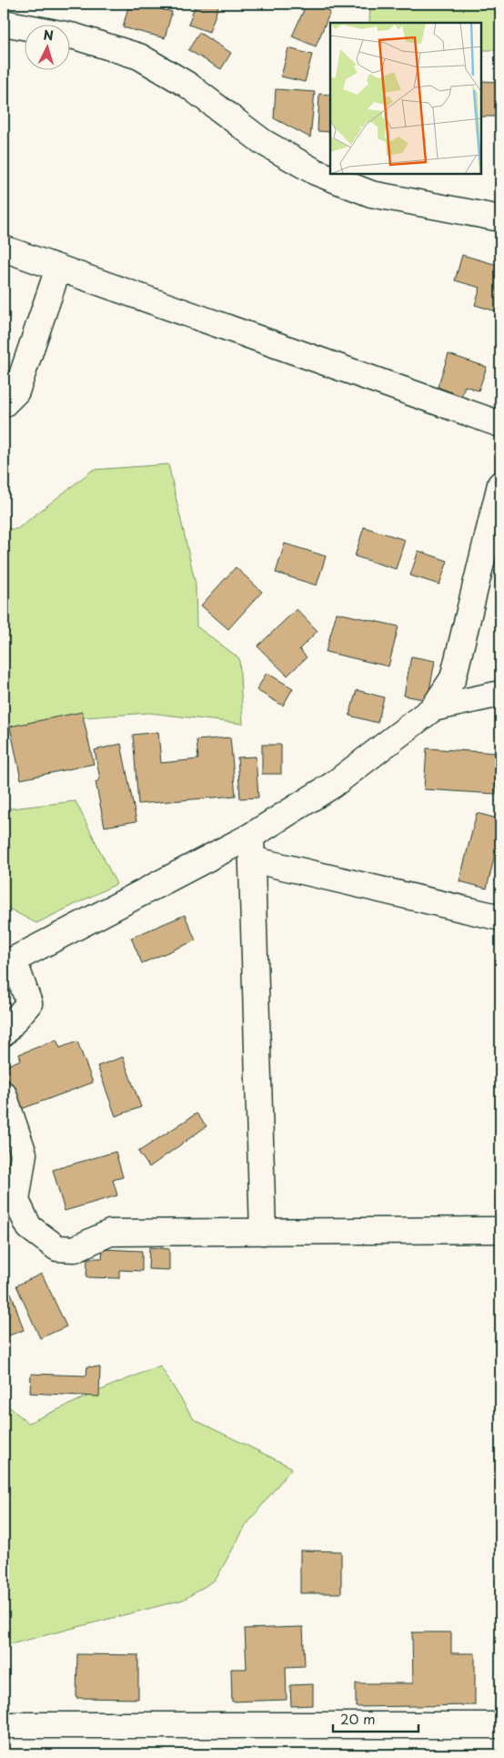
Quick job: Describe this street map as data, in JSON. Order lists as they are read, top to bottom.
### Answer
{
  "scale_bar": "20 m",
  "north": "top"
}
